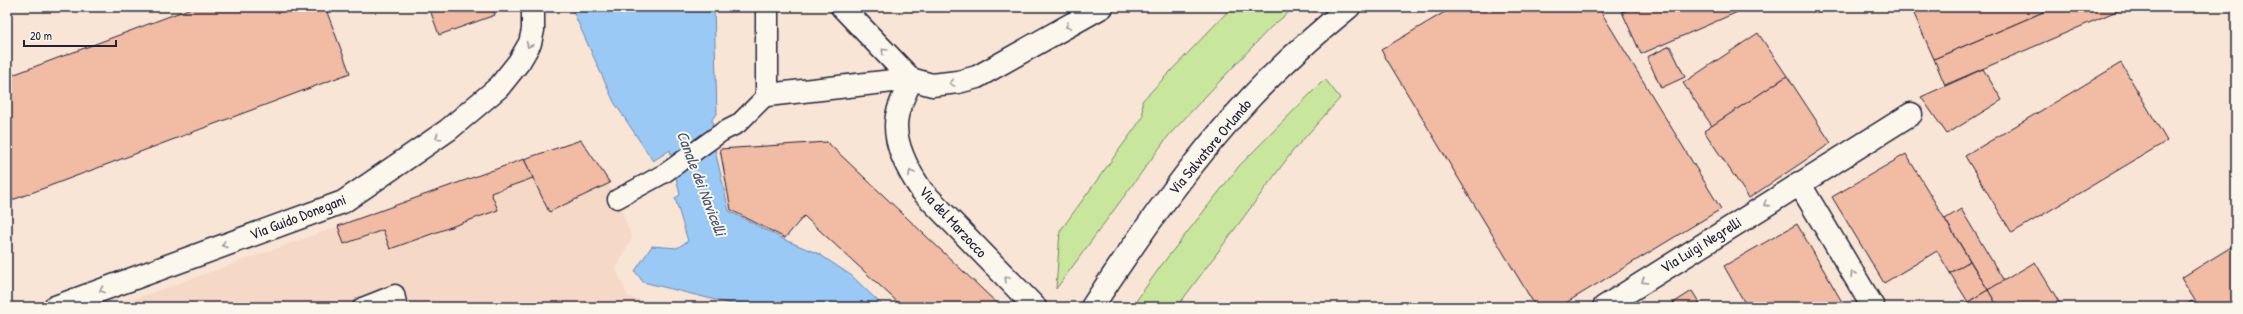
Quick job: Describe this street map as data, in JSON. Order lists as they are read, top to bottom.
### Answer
{
  "streets": {
    "street": [
      "Via Salvatore Orlando",
      "Via Guido Donegani",
      "Via del Marzocco",
      "Via Luigi Negrelli"
    ]
  },
  "one_way": ["Via Guido Donegani", "Via del Marzocco", "Via Luigi Negrelli"],
  "water": ["Canale dei Navicelli"],
  "scale_bar": "20 m"
}
